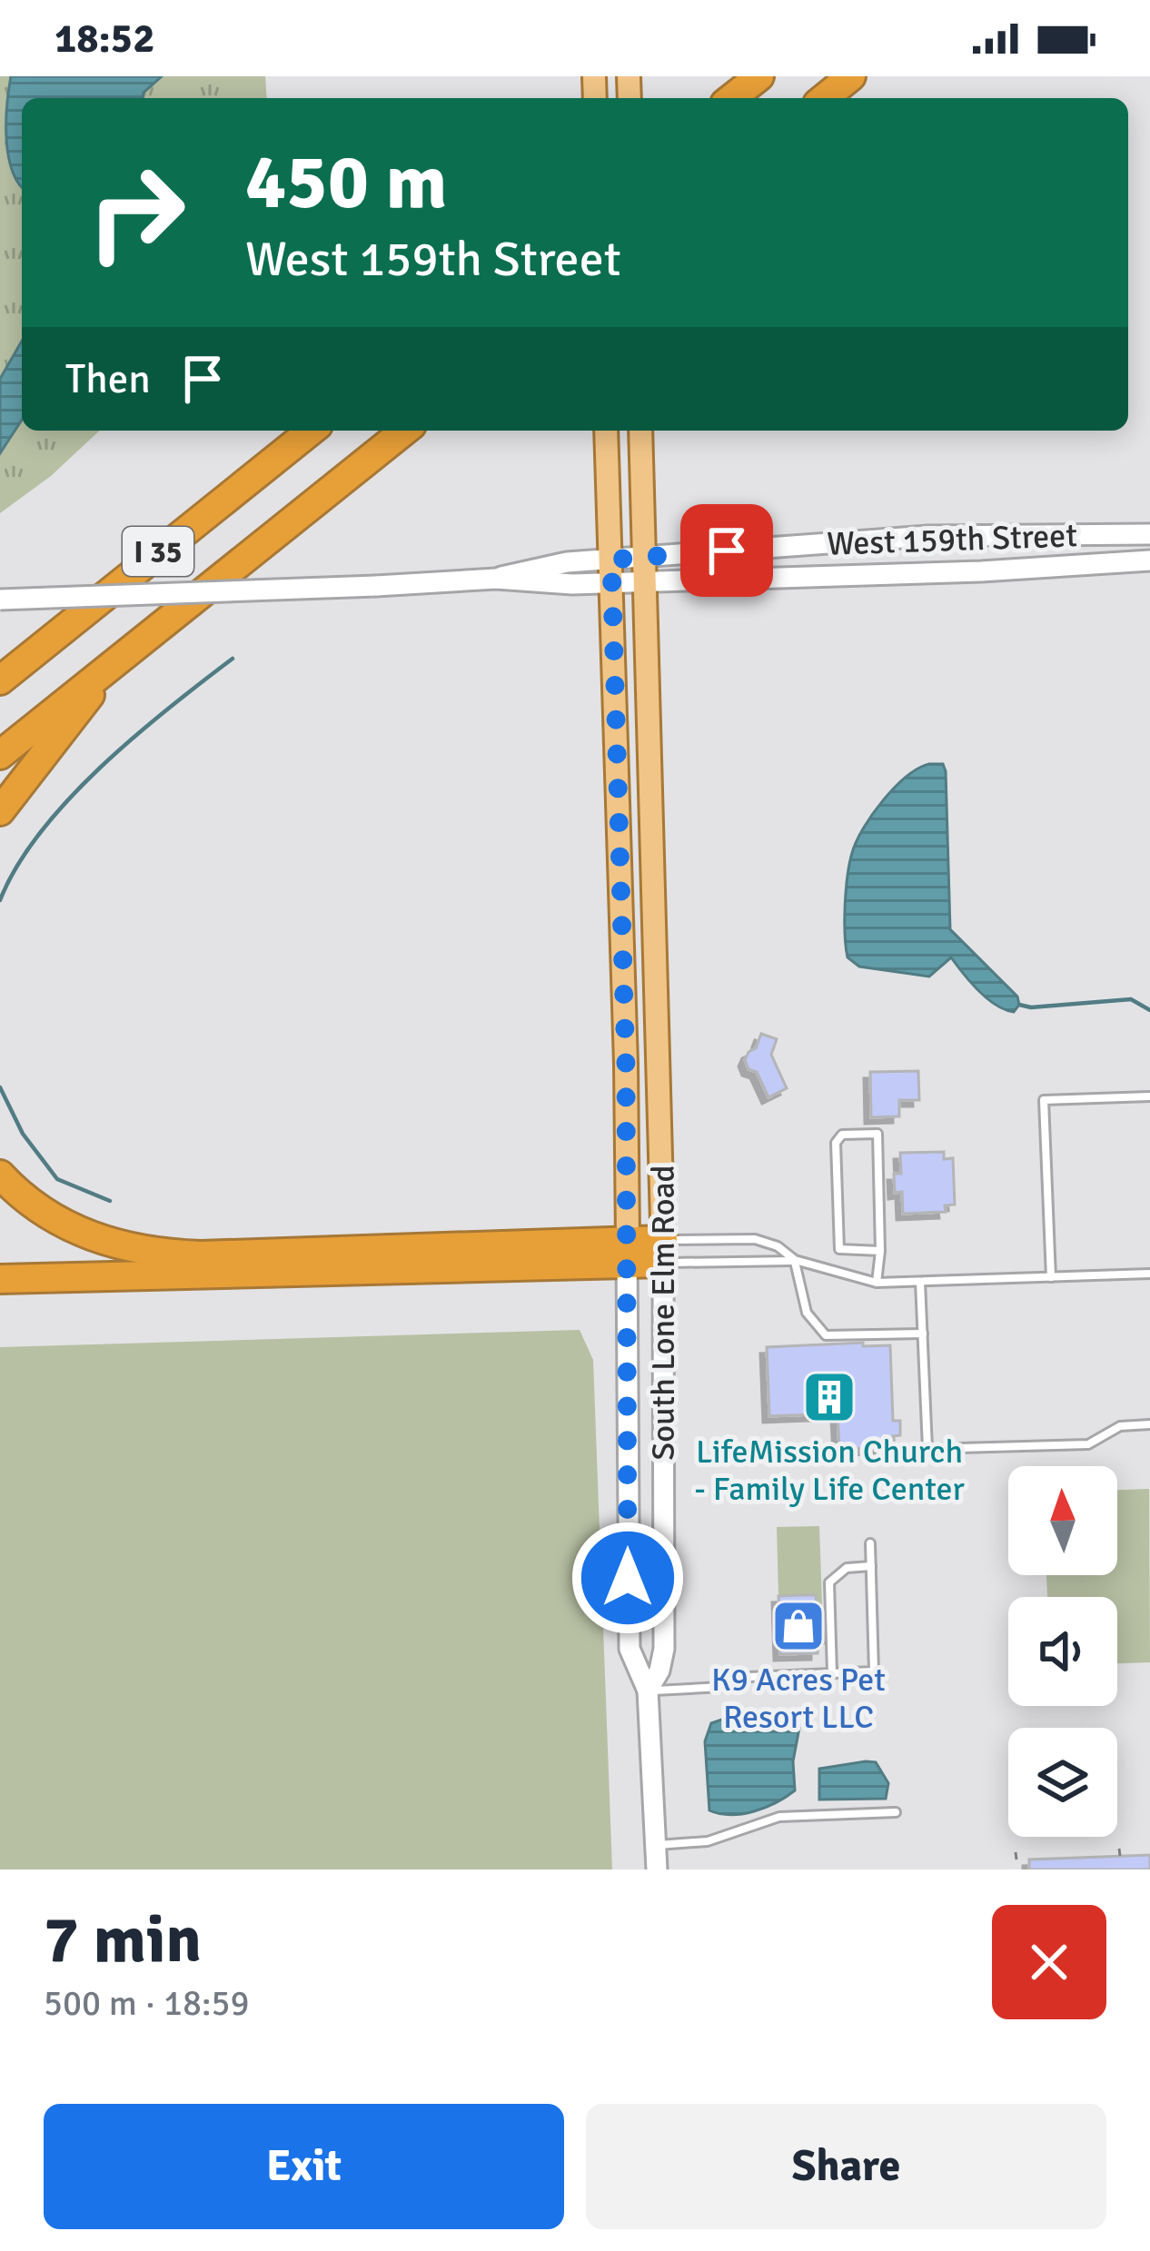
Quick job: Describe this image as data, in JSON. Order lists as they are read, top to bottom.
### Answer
{
  "streets": {
    "highway": ["I 35"],
    "main road": ["South Lone Elm Road"],
    "street": ["West 159th Street"]
  },
  "crossings": [
    ["West 159th Street", "South Lone Elm Road"]
  ],
  "places": {
    "building": ["LifeMission Church - Family Life Center"],
    "shop": ["K9 Acres Pet Resort LLC"]
  },
  "north": "top",
  "page": {
    "status": "18:52",
    "turn": ["450 m", "West 159th Street"],
    "then": "Then",
    "heading": ["7 min", "500 m · 18:59"],
    "buttons": ["Exit", "Share"]
  }
}
